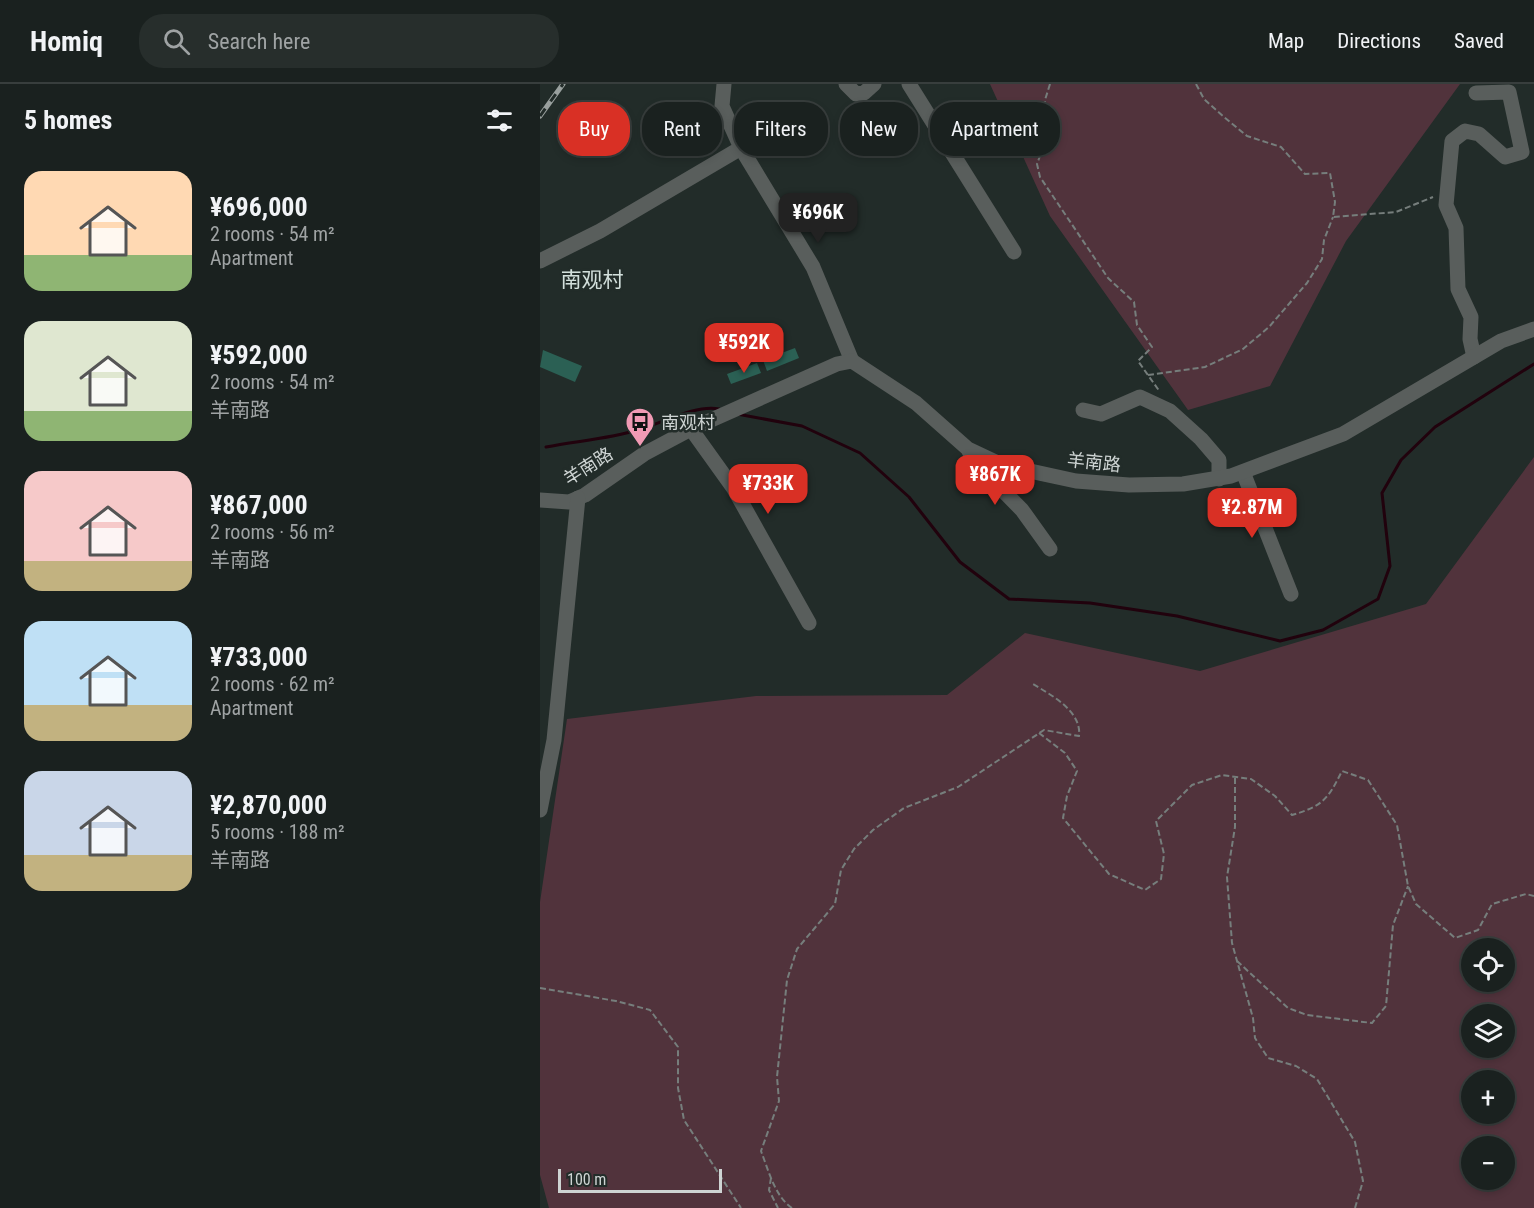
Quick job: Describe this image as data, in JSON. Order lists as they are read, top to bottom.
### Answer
{
  "streets": {
    "street": ["羊南路"]
  },
  "districts": ["南观村"],
  "places": {
    "bus stop": ["南观村"]
  },
  "scale_bar": "100 m",
  "page": {
    "header": "Homiq",
    "search": "Search here",
    "nav": ["Map", "Directions", "Saved"],
    "heading": "5 homes",
    "chip": [
      "Buy",
      "Rent",
      "Filters",
      "New",
      "Apartment"
    ],
    "list": [
      {
        "name": "¥696,000",
        "note": "2 rooms · 54 m² · Apartment"
      },
      {
        "name": "¥592,000",
        "note": "2 rooms · 54 m² · 羊南路"
      },
      {
        "name": "¥867,000",
        "note": "2 rooms · 56 m² · 羊南路"
      },
      {
        "name": "¥733,000",
        "note": "2 rooms · 62 m² · Apartment"
      },
      {
        "name": "¥2,870,000",
        "note": "5 rooms · 188 m² · 羊南路"
      }
    ],
    "price": [
      "¥696K",
      "¥592K",
      "¥867K",
      "¥733K",
      "¥2.87M"
    ],
    "map_buttons": ["+", "−"],
    "scale": "100 m"
  }
}
